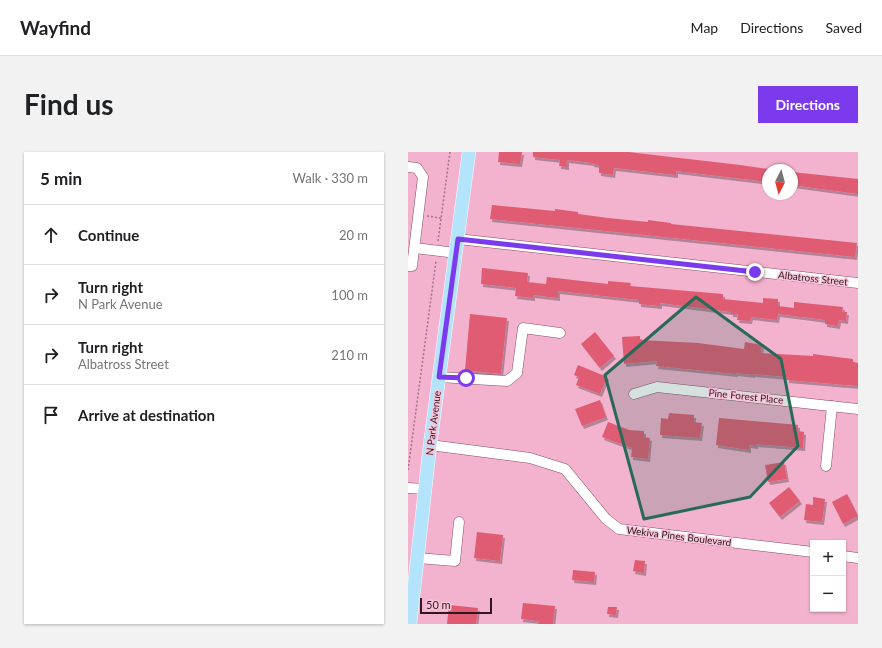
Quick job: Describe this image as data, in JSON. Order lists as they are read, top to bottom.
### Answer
{
  "streets": {
    "main road": ["N Park Avenue"],
    "street": ["Albatross Street", "Pine Forest Place", "Wekiva Pines Boulevard"]
  },
  "crossings": [
    ["Albatross Street", "N Park Avenue"],
    ["N Park Avenue", "Wekiva Pines Boulevard"]
  ],
  "scale_bar": "50 m",
  "north": "bottom",
  "page": {
    "header": "Wayfind",
    "nav": ["Map", "Directions", "Saved"],
    "buttons": "Directions",
    "title": "Find us",
    "heading": ["5 min", "Walk · 330 m"],
    "list": [
      ["Continue", "20 m"],
      ["Turn right", "N Park Avenue", "100 m"],
      ["Turn right", "Albatross Street", "210 m"],
      "Arrive at destination"
    ],
    "map_buttons": ["+", "−"],
    "scale": "50 m"
  }
}
